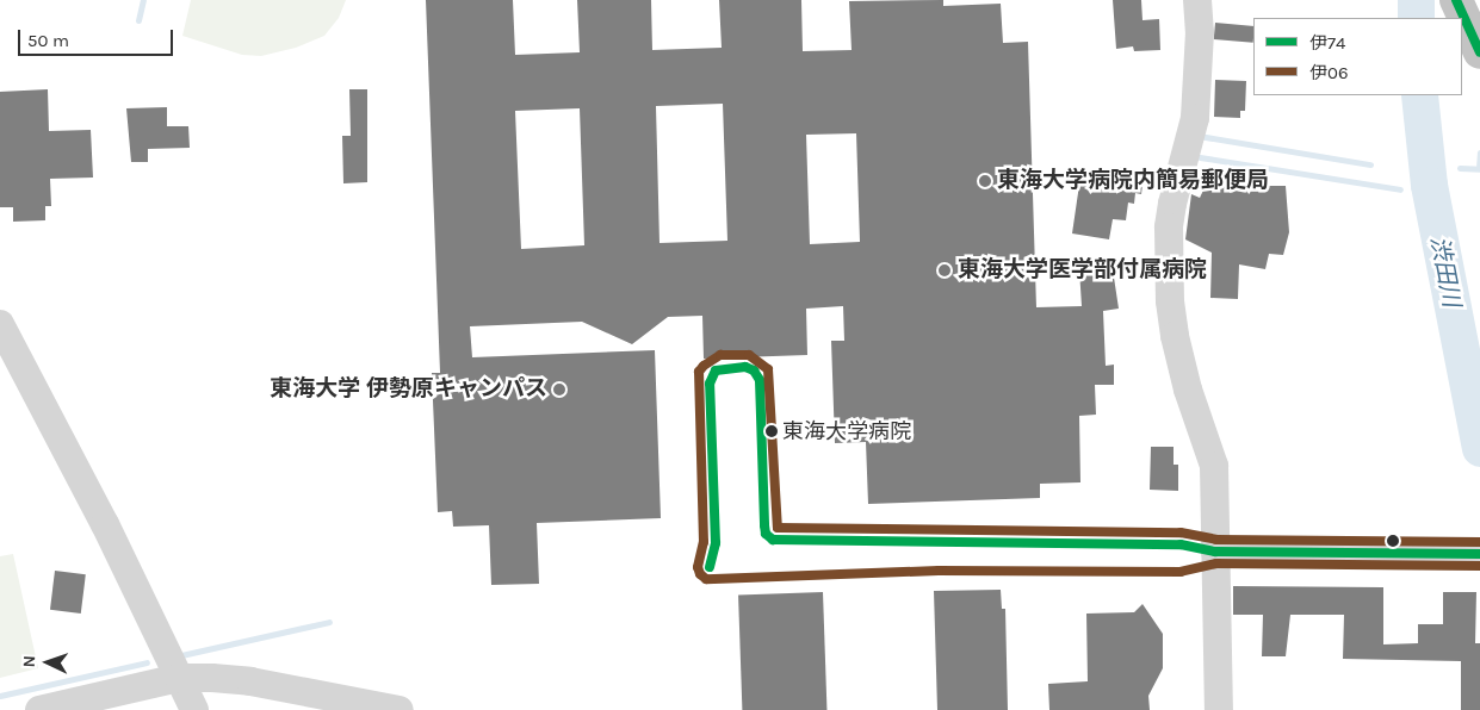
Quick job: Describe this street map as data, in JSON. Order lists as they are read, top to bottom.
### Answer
{
  "water": ["渋田川"],
  "places": [
    "東海大学病院内簡易郵便局",
    "東海大学医学部付属病院",
    "東海大学 伊勢原キャンパス",
    "東海大学病院"
  ],
  "lines": ["transit line 伊74", "transit line 伊06"],
  "legend": ["伊74", "伊06"],
  "scale_bar": "50 m",
  "north": "left"
}
